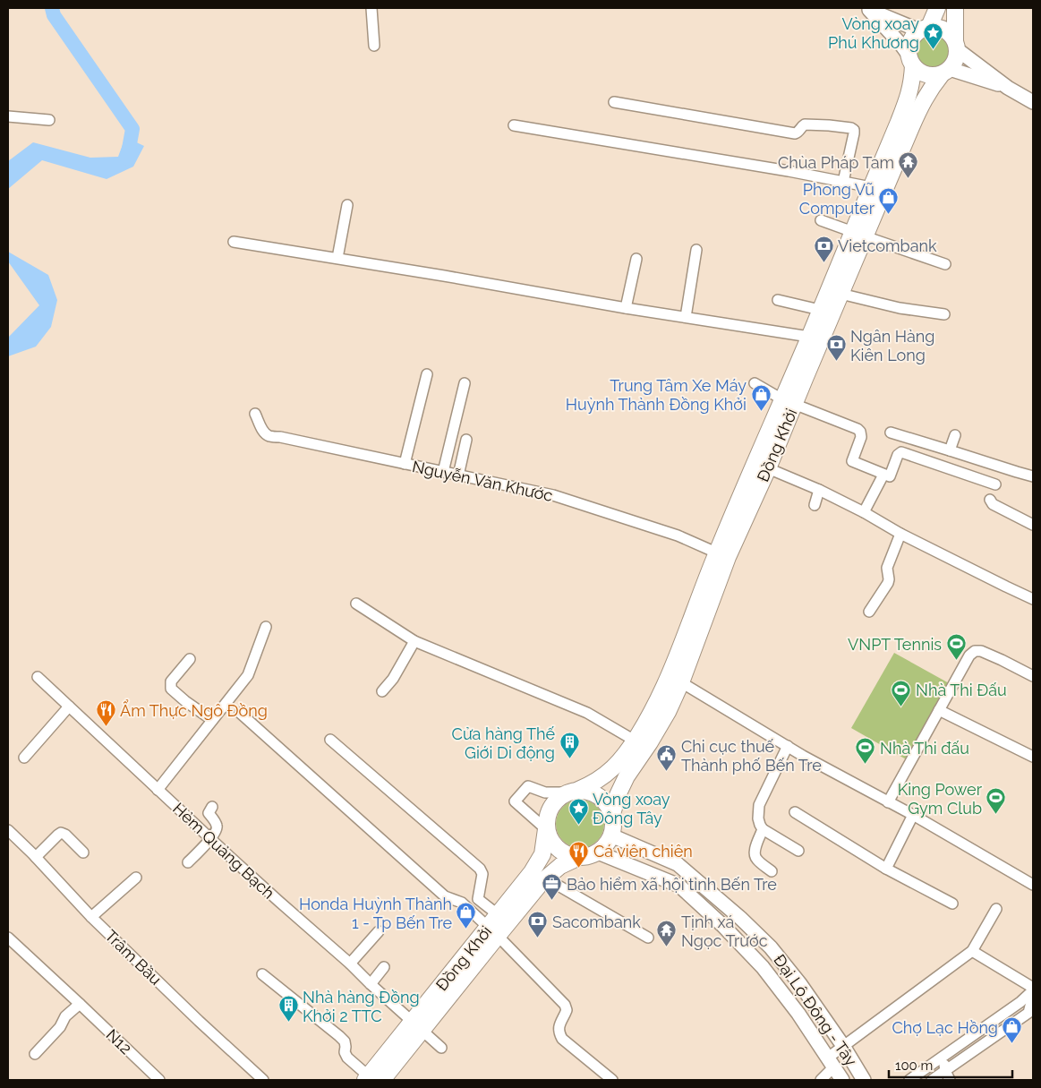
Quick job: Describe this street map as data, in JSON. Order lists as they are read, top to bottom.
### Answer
{
  "streets": {
    "main road": ["Đồng Khởi"],
    "street": [
      "Nguyễn Văn Khước",
      "Hẻm Quảng Bạch",
      "Trâm Bầu",
      "Đại Lộ Đông - Tây",
      "N12"
    ]
  },
  "crossings": [
    ["Đồng Khởi", "Nguyễn Văn Khước"],
    ["Đồng Khởi", "Hẻm Quảng Bạch"],
    ["Đồng Khởi", "Đại Lộ Đông - Tây"]
  ],
  "places": {
    "place": ["Vòng xoay Phú Khương", "Vòng xoay Đông Tây"],
    "temple": ["Chùa Pháp Tam", "Tịnh xá Ngọc Trước"],
    "shop": [
      "Phong Vũ Computer",
      "Trung Tâm Xe Máy Huỳnh Thành Đồng Khởi",
      "Honda Huỳnh Thành 1 - Tp Bến Tre",
      "Chợ Lạc Hồng"
    ],
    "bank": ["Vietcombank", "Ngân Hàng Kiên Long", "Sacombank"],
    "sports": [
      "VNPT Tennis",
      "Nhà Thi Đấu",
      "Nhà Thi đấu",
      "King Power Gym Club"
    ],
    "restaurant": ["Ẩm Thực Ngô Đồng", "Cá viên chiên"],
    "building": ["Cửa hàng Thế Giới Di động", "Nhà hàng Đồng Khởi 2 TTC"],
    "public building": ["Chi cục thuế Thành phố Bến Tre"],
    "office": ["Bảo hiểm xã hội tỉnh Bến Tre"]
  },
  "scale_bar": "100 m"
}
